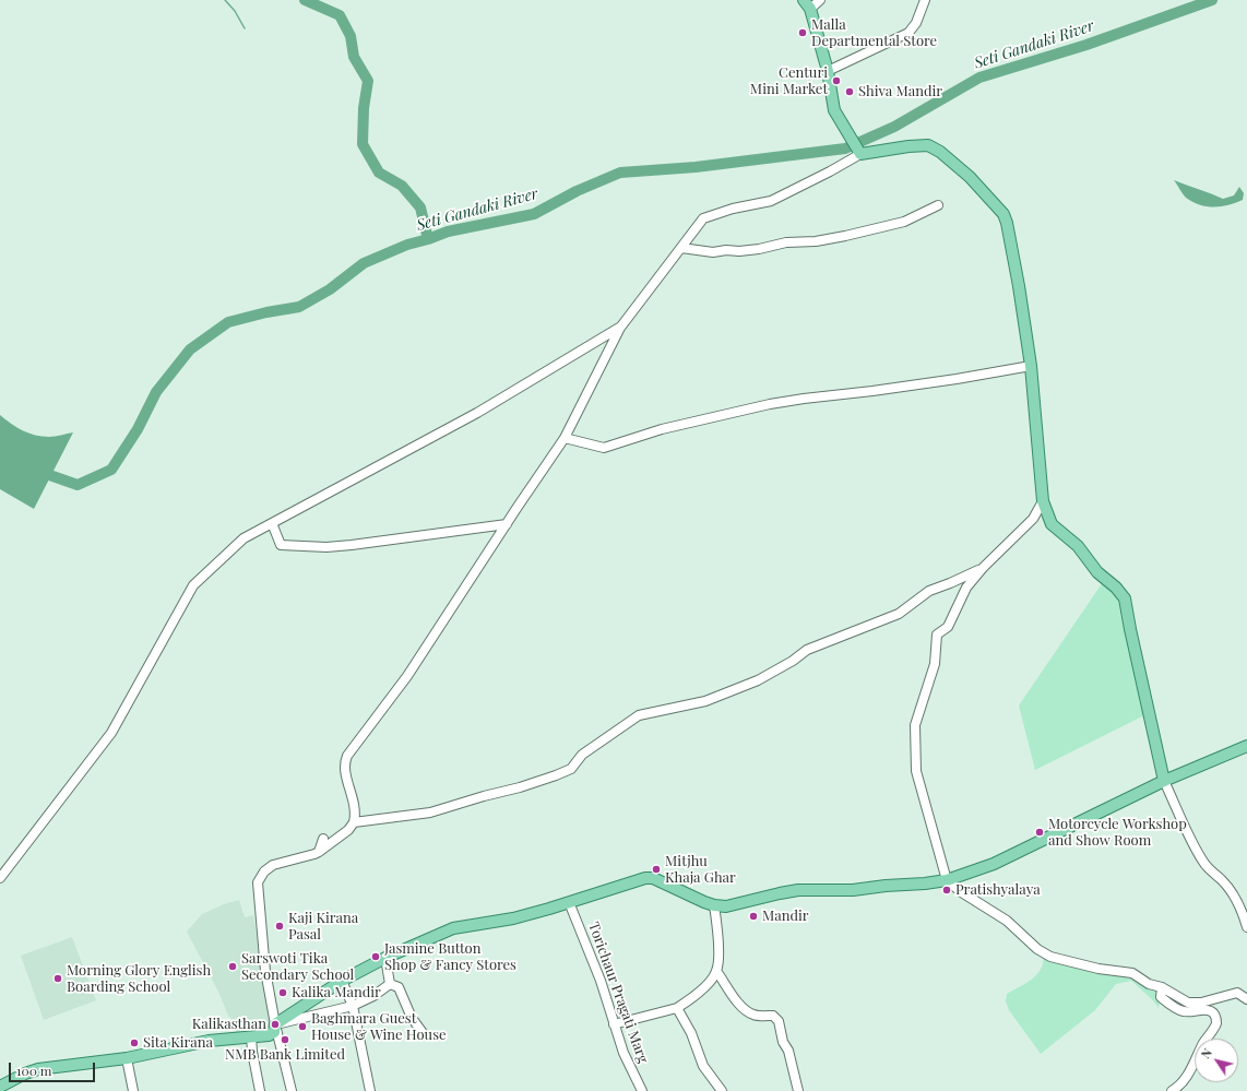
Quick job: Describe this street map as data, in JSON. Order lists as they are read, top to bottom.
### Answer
{
  "streets": {
    "street": ["Torichaur Pragati Marg"]
  },
  "water": ["Seti Gandaki River"],
  "places": [
    "Malla Departmental Store",
    "Centuri Mini Market",
    "Shiva Mandir",
    "Motorcycle Workshop and Show Room",
    "Mitjhu Khaja Ghar",
    "Pratishyalaya",
    "Mandir",
    "Kaji Kirana Pasal",
    "Jasmine Button Shop & Fancy Stores",
    "Sarswoti Tika Secondary School",
    "Morning Glory English Boarding School",
    "Kalika Mandir",
    "Kalikasthan",
    "Baghmara Guest House & Wine House",
    "NMB Bank Limited",
    "Sita Kirana"
  ],
  "scale_bar": "100 m",
  "north": "top left"
}
